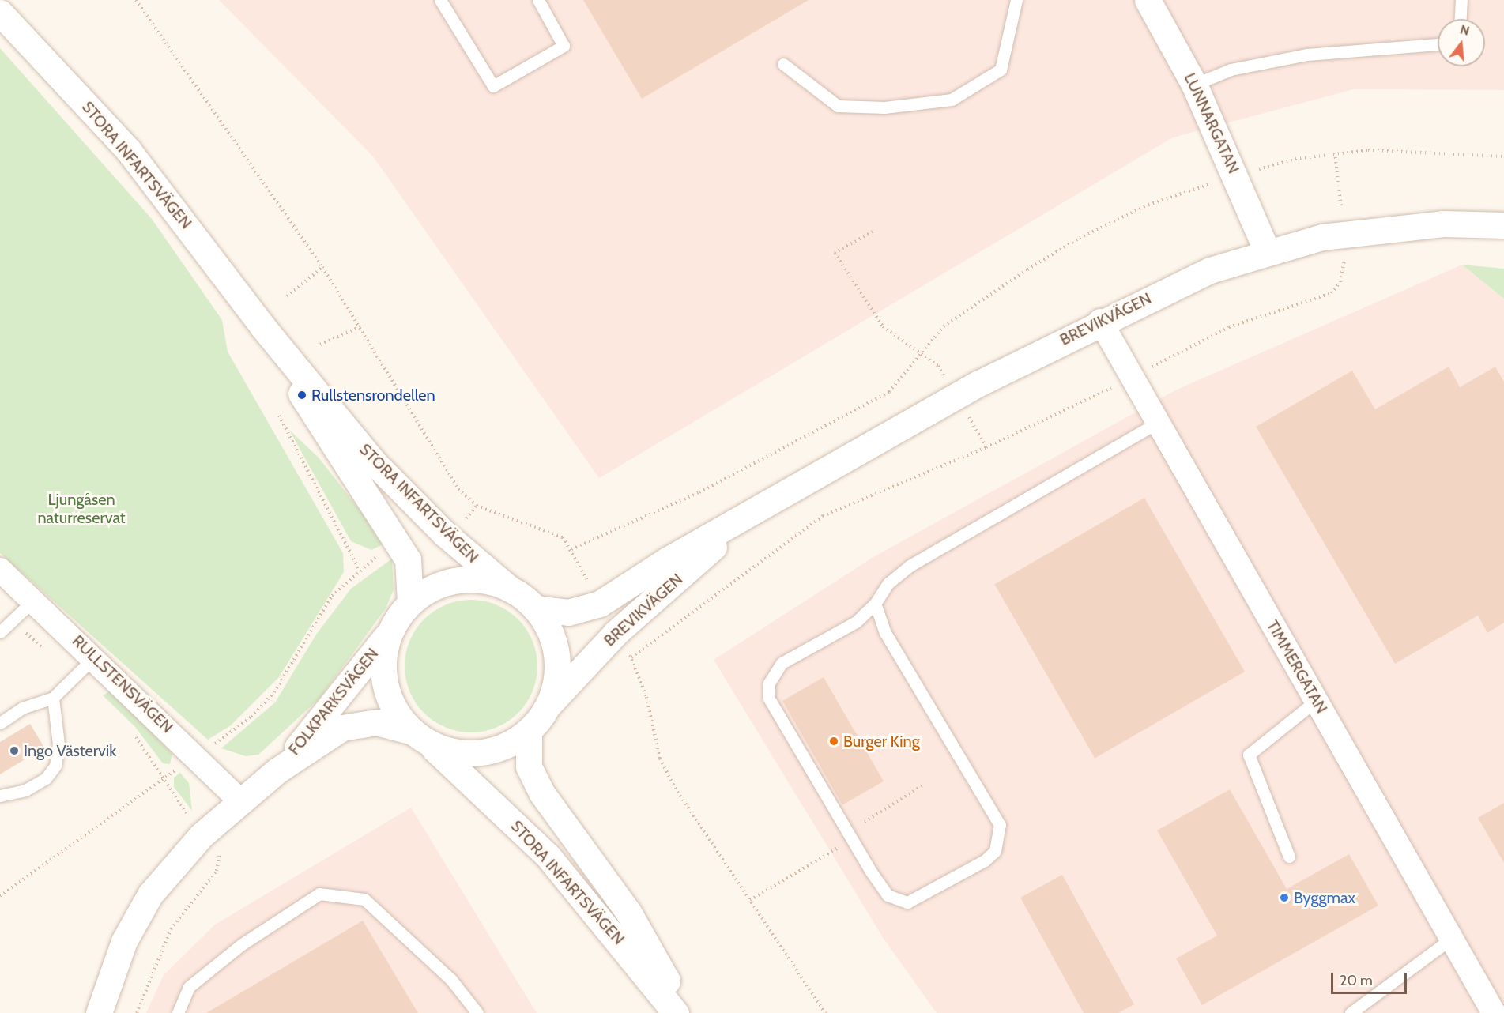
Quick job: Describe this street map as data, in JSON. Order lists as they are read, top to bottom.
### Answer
{
  "streets": {
    "main road": [
      "LUNNARGATAN",
      "STORA INFARTSVÄGEN",
      "BREVIKVÄGEN",
      "FOLKPARKSVÄGEN"
    ],
    "street": ["TIMMERGATAN", "RULLSTENSVÄGEN"]
  },
  "crossings": [
    ["LUNNARGATAN", "BREVIKVÄGEN"],
    ["STORA INFARTSVÄGEN", "BREVIKVÄGEN"],
    ["STORA INFARTSVÄGEN", "FOLKPARKSVÄGEN"],
    ["BREVIKVÄGEN", "TIMMERGATAN"],
    ["BREVIKVÄGEN", "FOLKPARKSVÄGEN"],
    ["RULLSTENSVÄGEN", "FOLKPARKSVÄGEN"]
  ],
  "parks": ["Ljungåsen naturreservat"],
  "places": [
    "Rullstensrondellen",
    "Burger King",
    "Ingo Västervik",
    "Byggmax"
  ],
  "scale_bar": "20 m",
  "north": "top"
}
